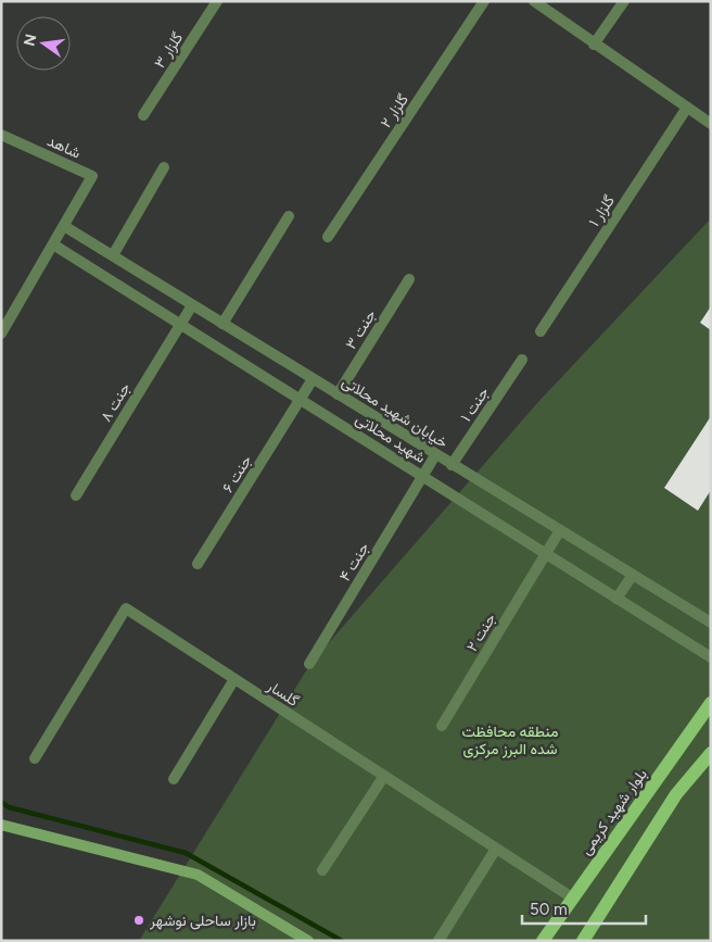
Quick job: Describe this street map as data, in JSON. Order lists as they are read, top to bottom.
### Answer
{
  "streets": {
    "main road": ["بلوار شهید کریمی"],
    "street": [
      "گلزار ۳",
      "گلزار ۲",
      "شاهد",
      "گلزار ۱",
      "جنت ۳",
      "جنت ۸",
      "جنت ۱",
      "خیابان شهید محلاتی",
      "شهید محلاتی",
      "جنت ۶",
      "جنت ۴",
      "جنت ۲",
      "گلسار"
    ]
  },
  "crossings": [
    ["شاهد", "خیابان شهید محلاتی"],
    ["جنت ۳", "خیابان شهید محلاتی"],
    ["جنت ۸", "خیابان شهید محلاتی"],
    ["جنت ۸", "شهید محلاتی"],
    ["جنت ۱", "خیابان شهید محلاتی"],
    ["خیابان شهید محلاتی", "جنت ۶"],
    ["خیابان شهید محلاتی", "جنت ۴"],
    ["خیابان شهید محلاتی", "جنت ۲"],
    ["شهید محلاتی", "جنت ۶"],
    ["شهید محلاتی", "جنت ۴"],
    ["شهید محلاتی", "جنت ۲"],
    ["گلسار", "بلوار شهید کریمی"]
  ],
  "parks": ["منطقه محافظت شده البرز مرکزی"],
  "places": ["بازار ساحلی نوشهر"],
  "scale_bar": "50 m",
  "north": "left"
}
